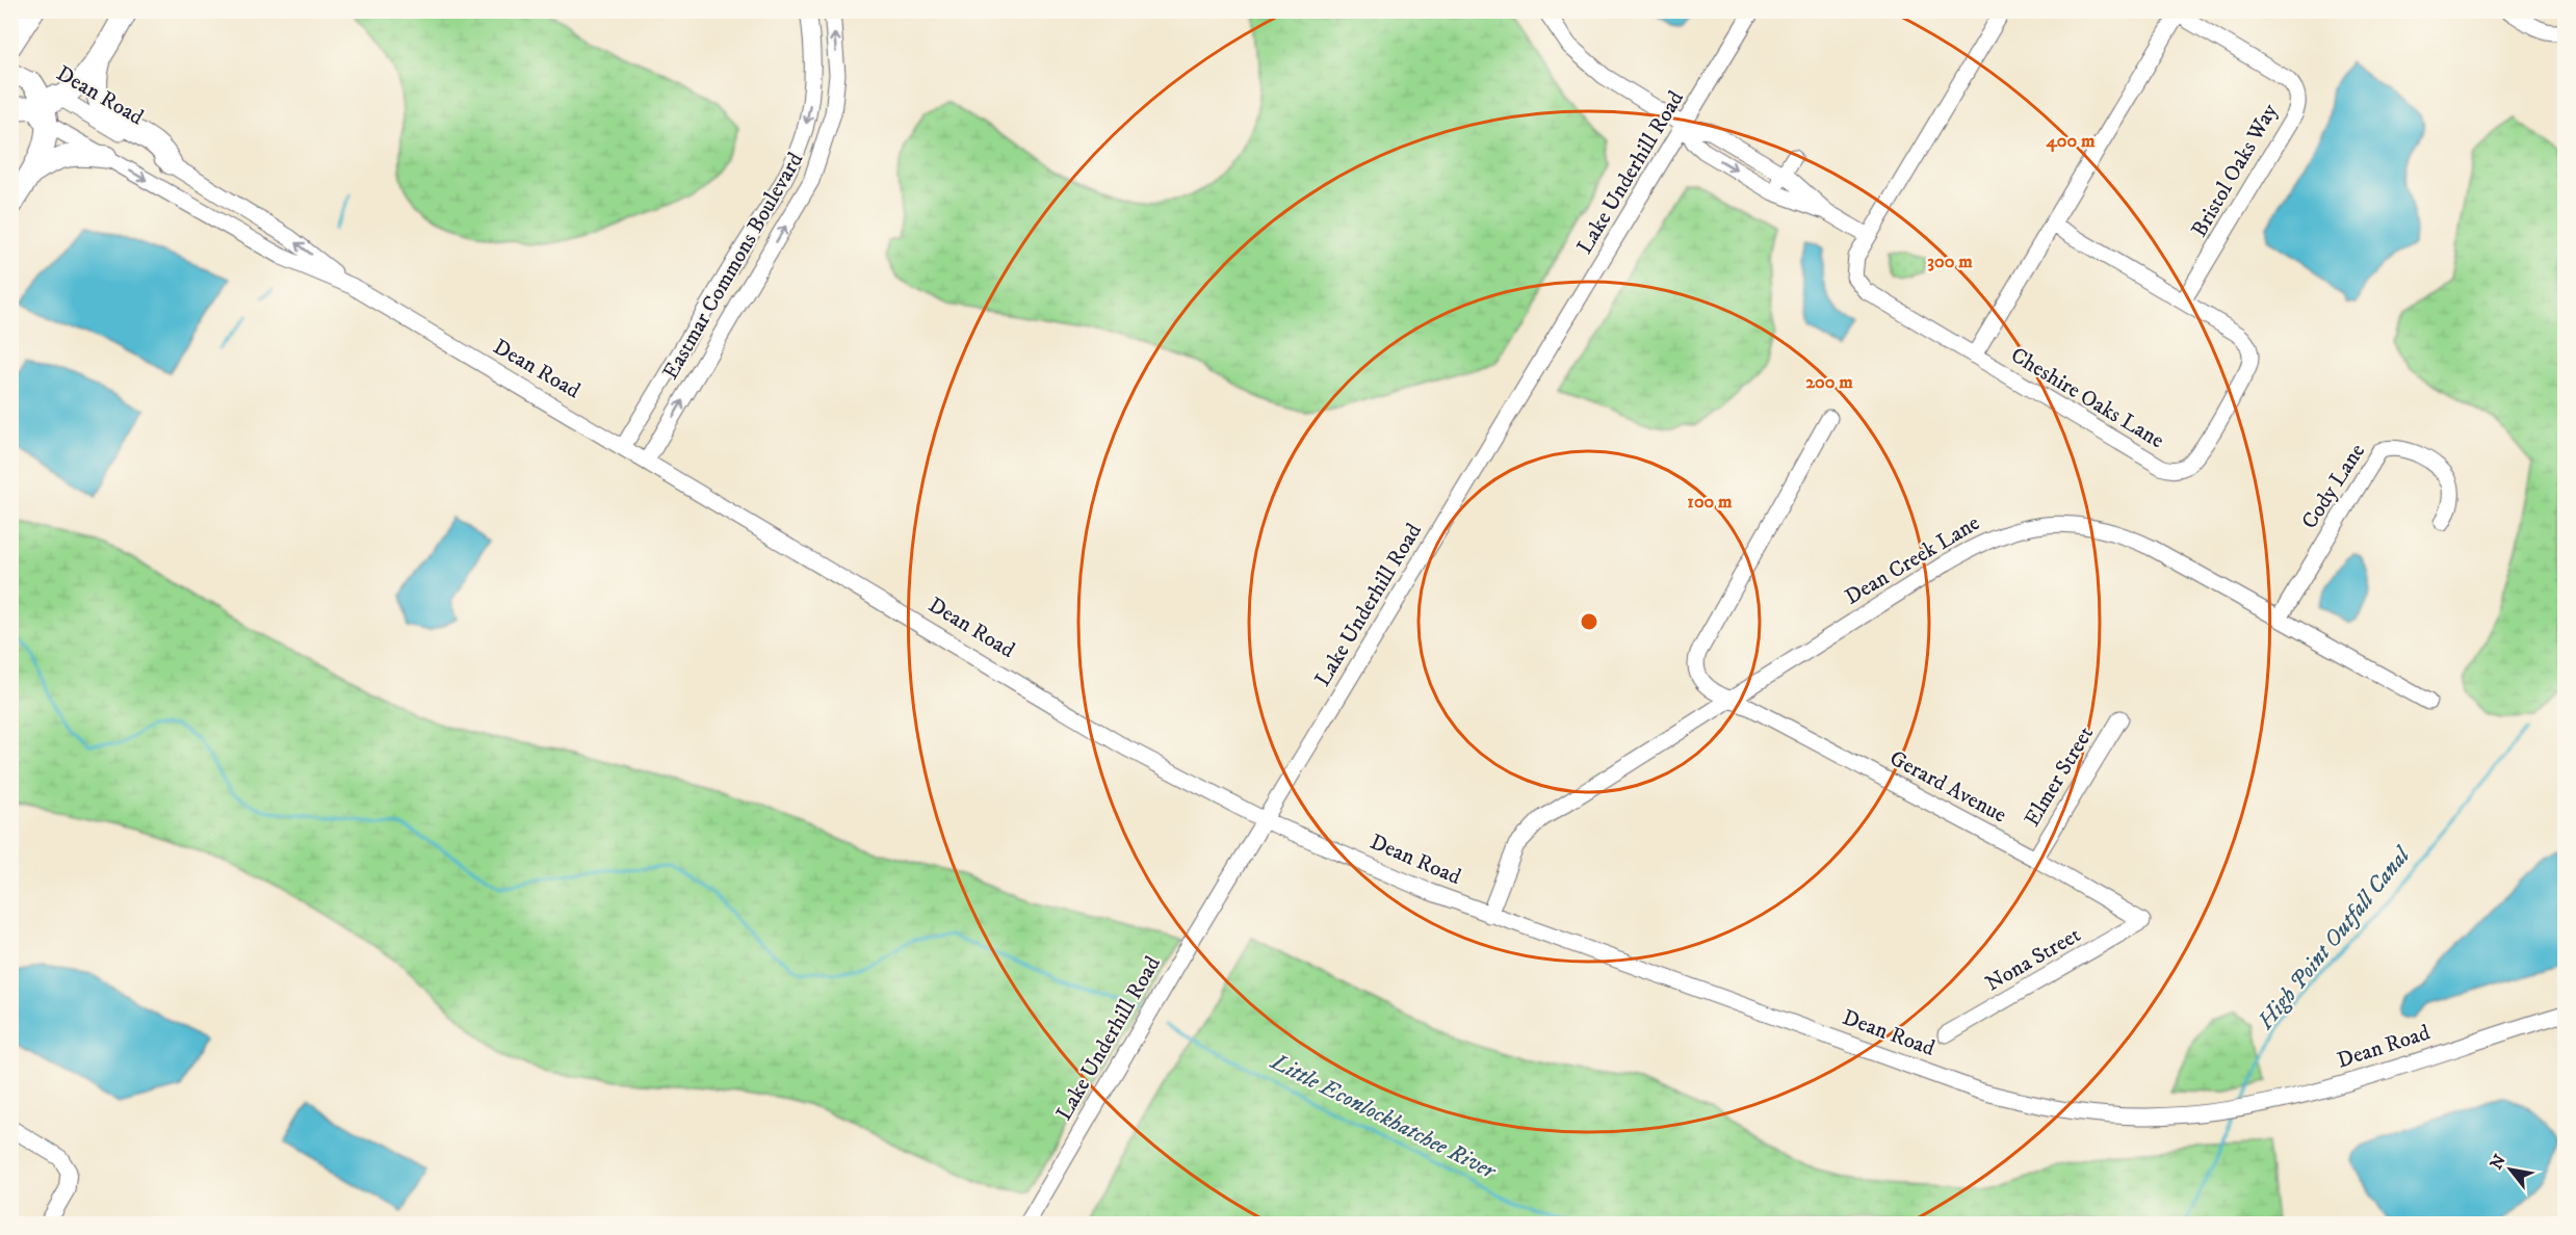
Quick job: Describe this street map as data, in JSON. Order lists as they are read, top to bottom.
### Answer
{
  "streets": {
    "street": [
      "Dean Road",
      "Bristol Oaks Way",
      "Lake Underhill Road",
      "Eastmar Commons Boulevard",
      "Cheshire Oaks Lane",
      "Cody Lane",
      "Dean Creek Lane",
      "Elmer Street",
      "Gerard Avenue",
      "Nona Street"
    ]
  },
  "crossings": [
    ["Dean Road", "Lake Underhill Road"],
    ["Dean Road", "Eastmar Commons Boulevard"],
    ["Dean Road", "Dean Creek Lane"],
    ["Bristol Oaks Way", "Cheshire Oaks Lane"],
    ["Cody Lane", "Dean Creek Lane"],
    ["Dean Creek Lane", "Gerard Avenue"],
    ["Elmer Street", "Gerard Avenue"],
    ["Gerard Avenue", "Nona Street"]
  ],
  "water": ["High Point Outfall Canal", "Little Econlockhatchee River"],
  "north": "top left",
  "rings": [
    "400 m",
    "300 m",
    "200 m",
    "100 m"
  ]
}
